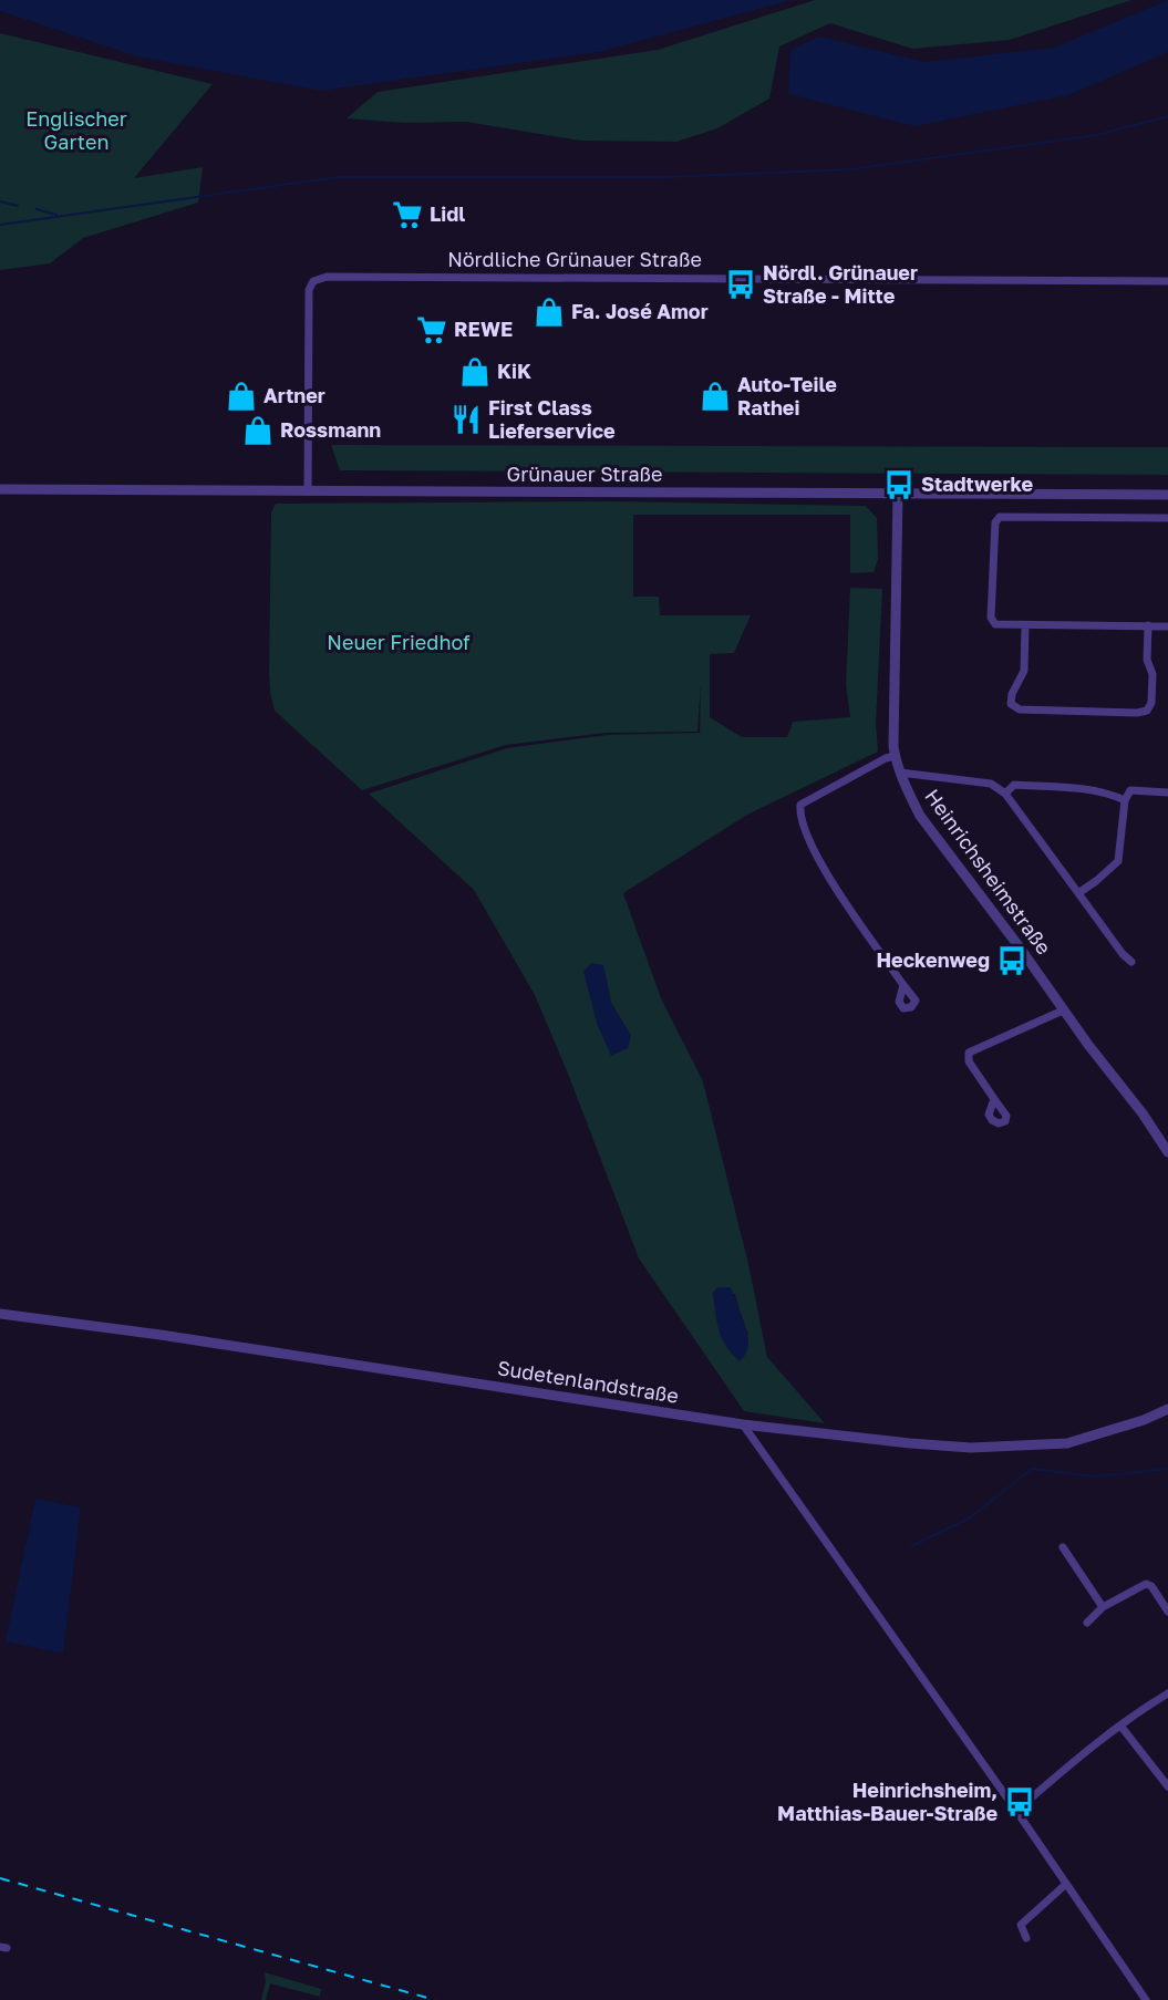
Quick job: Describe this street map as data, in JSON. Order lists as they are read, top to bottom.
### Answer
{
  "streets": {
    "street": [
      "Nördliche Grünauer Straße",
      "Grünauer Straße",
      "Heinrichsheimstraße",
      "Sudetenlandstraße"
    ]
  },
  "crossings": [
    ["Nördliche Grünauer Straße", "Grünauer Straße"],
    ["Grünauer Straße", "Heinrichsheimstraße"]
  ],
  "parks": ["Englischer Garten", "Neuer Friedhof"],
  "places": {
    "supermarket": ["Lidl", "REWE"],
    "bus stop": [
      "Nördl. Grünauer Straße - Mitte",
      "Stadtwerke",
      "Heckenweg",
      "Heinrichsheim, Matthias-Bauer-Straße"
    ],
    "shop": [
      "Fa. José Amor",
      "KiK",
      "Artner",
      "Auto-Teile Rathei",
      "Rossmann"
    ],
    "restaurant": ["First Class Lieferservice"]
  }
}
